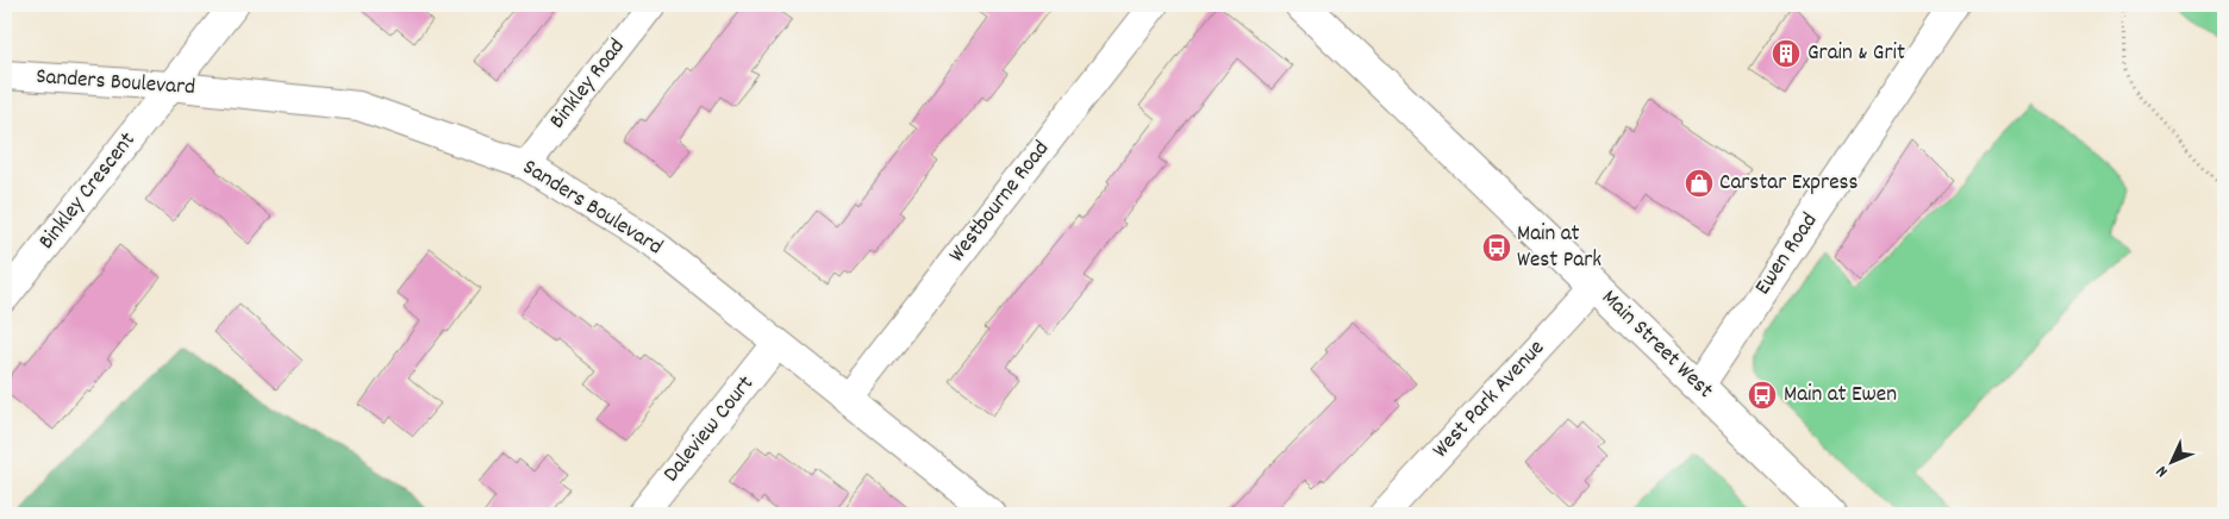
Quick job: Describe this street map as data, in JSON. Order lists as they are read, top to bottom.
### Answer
{
  "streets": {
    "main road": ["Main Street West"],
    "street": [
      "Sanders Boulevard",
      "Binkley Road",
      "Binkley Crescent",
      "Westbourne Road",
      "Ewen Road",
      "West Park Avenue",
      "Daleview Court"
    ]
  },
  "crossings": [
    ["Sanders Boulevard", "Binkley Road"],
    ["Sanders Boulevard", "Binkley Crescent"],
    ["Sanders Boulevard", "Westbourne Road"],
    ["Sanders Boulevard", "Daleview Court"],
    ["Ewen Road", "Main Street West"],
    ["Main Street West", "West Park Avenue"]
  ],
  "places": {
    "building": ["Grain & Grit"],
    "shop": ["Carstar Express"],
    "bus stop": ["Main at West Park", "Main at Ewen"]
  },
  "north": "bottom left"
}
